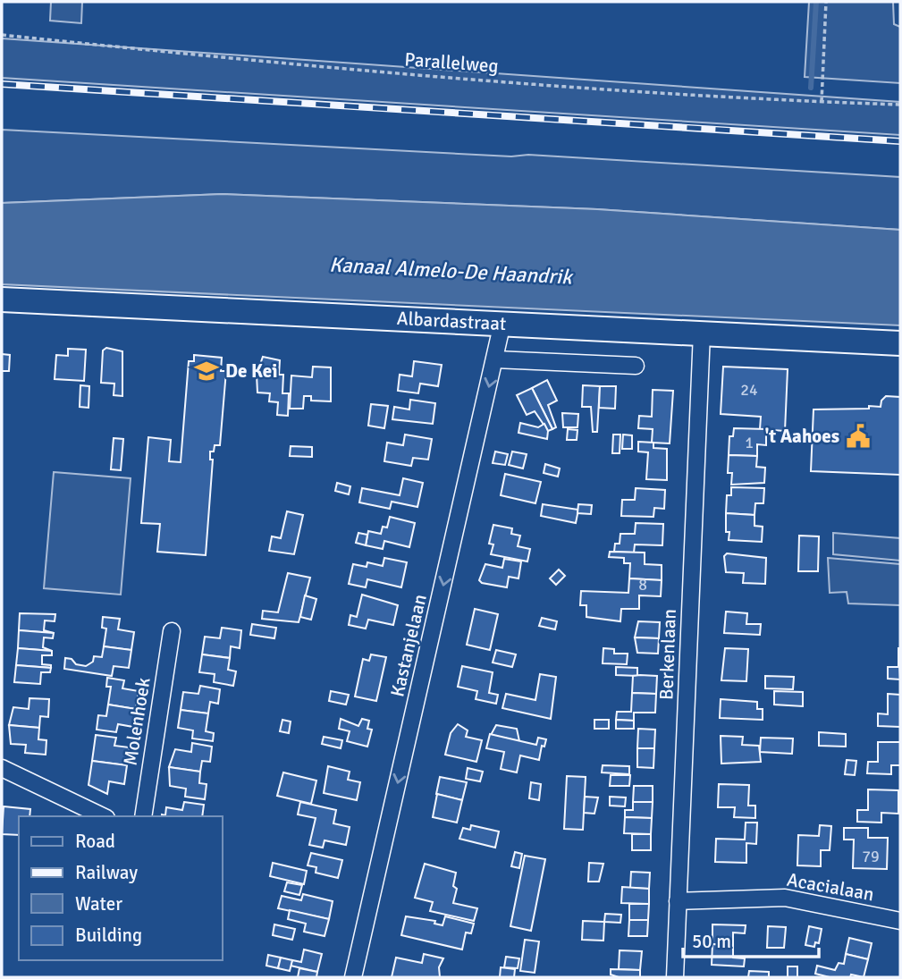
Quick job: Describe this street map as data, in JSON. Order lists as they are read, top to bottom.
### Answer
{
  "streets": {
    "street": [
      "Albardastraat",
      "Kastanjelaan",
      "Berkenlaan",
      "Molenhoek",
      "Acacialaan"
    ],
    "path": ["Parallelweg"]
  },
  "crossings": [
    ["Albardastraat", "Kastanjelaan"],
    ["Albardastraat", "Berkenlaan"],
    ["Berkenlaan", "Acacialaan"]
  ],
  "one_way": ["Kastanjelaan"],
  "water": ["Kanaal Almelo-De Haandrik"],
  "places": {
    "school or university": ["De Kei"],
    "public building": ["'t Aahoes"]
  },
  "house_numbers": [
    "24",
    "1",
    "8",
    "79"
  ],
  "legend": [
    "Road",
    "Railway",
    "Water",
    "Building"
  ],
  "scale_bar": "50 m"
}
